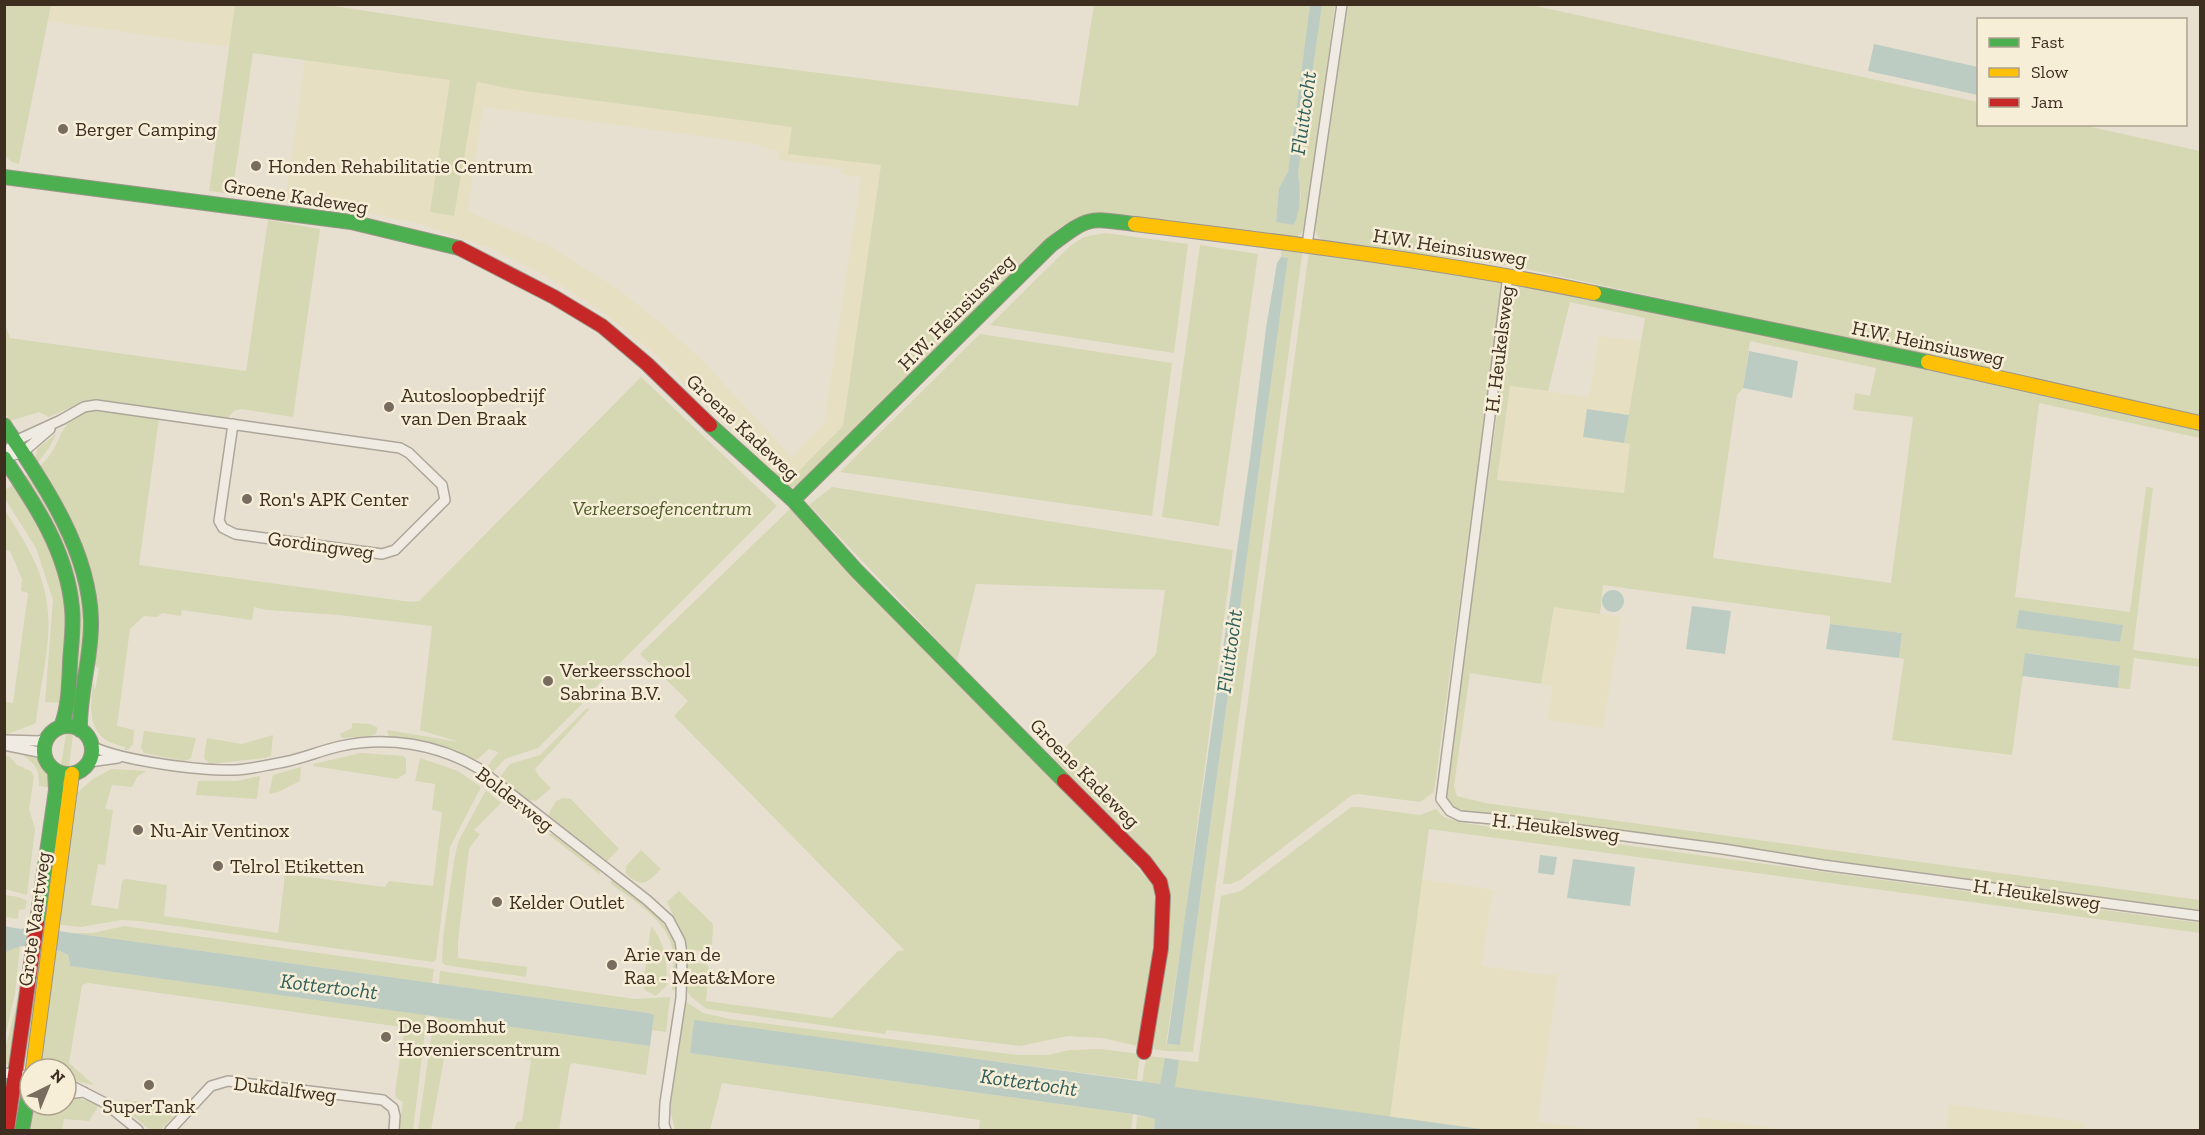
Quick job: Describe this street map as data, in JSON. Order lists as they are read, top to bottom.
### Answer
{
  "streets": {
    "street": [
      "Groene Kadeweg",
      "H.W. Heinsiusweg",
      "H. Heukelsweg",
      "Gordingweg",
      "Bolderweg",
      "Grote Vaartweg",
      "Dukdalfweg"
    ]
  },
  "crossings": [
    ["Groene Kadeweg", "H.W. Heinsiusweg"],
    ["H.W. Heinsiusweg", "H. Heukelsweg"],
    ["Bolderweg", "Grote Vaartweg"]
  ],
  "water": ["Fluittocht", "Kottertocht"],
  "parks": ["Verkeersoefencentrum"],
  "places": [
    "Berger Camping",
    "Honden Rehabilitatie Centrum",
    "Autosloopbedrijf van Den Braak",
    "Ron's APK Center",
    "Verkeersschool Sabrina B.V.",
    "Nu-Air Ventinox",
    "Telrol Etiketten",
    "Kelder Outlet",
    "Arie van de Raa - Meat&More",
    "De Boomhut Hovenierscentrum",
    "SuperTank"
  ],
  "legend": ["Fast", "Slow", "Jam"],
  "north": "top right"
}
